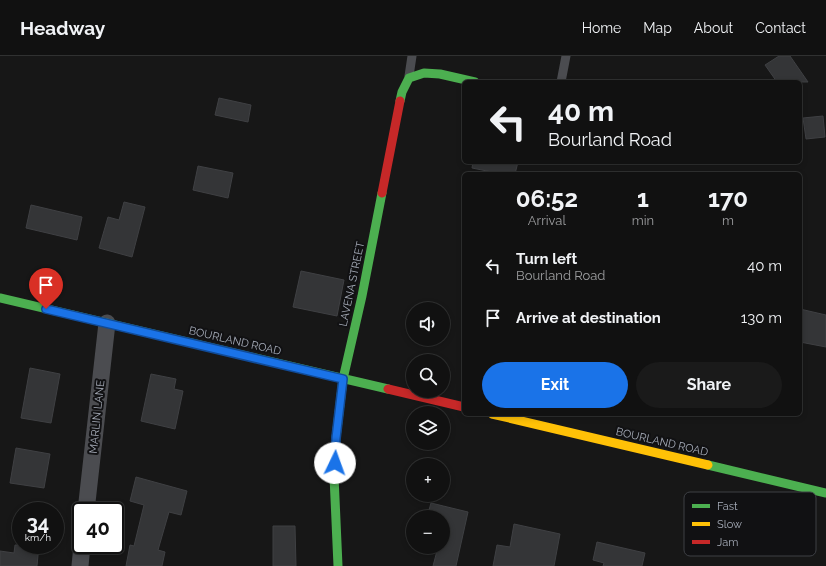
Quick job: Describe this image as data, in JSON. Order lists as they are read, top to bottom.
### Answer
{
  "streets": {
    "main road": ["LAVENA STREET", "BOURLAND ROAD"],
    "street": ["MARLIN LANE"]
  },
  "crossings": [
    ["LAVENA STREET", "BOURLAND ROAD"],
    ["BOURLAND ROAD", "MARLIN LANE"]
  ],
  "legend": ["Fast", "Slow", "Jam"],
  "page": {
    "header": "Headway",
    "nav": [
      "Home",
      "Map",
      "About",
      "Contact"
    ],
    "turn": ["40 m", "Bourland Road"],
    "eta": [
      "06:52",
      "Arrival",
      "1",
      "min",
      "170",
      "m"
    ],
    "list": [
      {
        "name": "Turn left",
        "note": "Bourland Road",
        "value": "40 m"
      },
      {
        "name": "Arrive at destination",
        "value": "130 m"
      }
    ],
    "map_buttons": ["+", "−"],
    "buttons": ["Exit", "Share"],
    "speed": "34 km/h",
    "limit": "40"
  }
}
